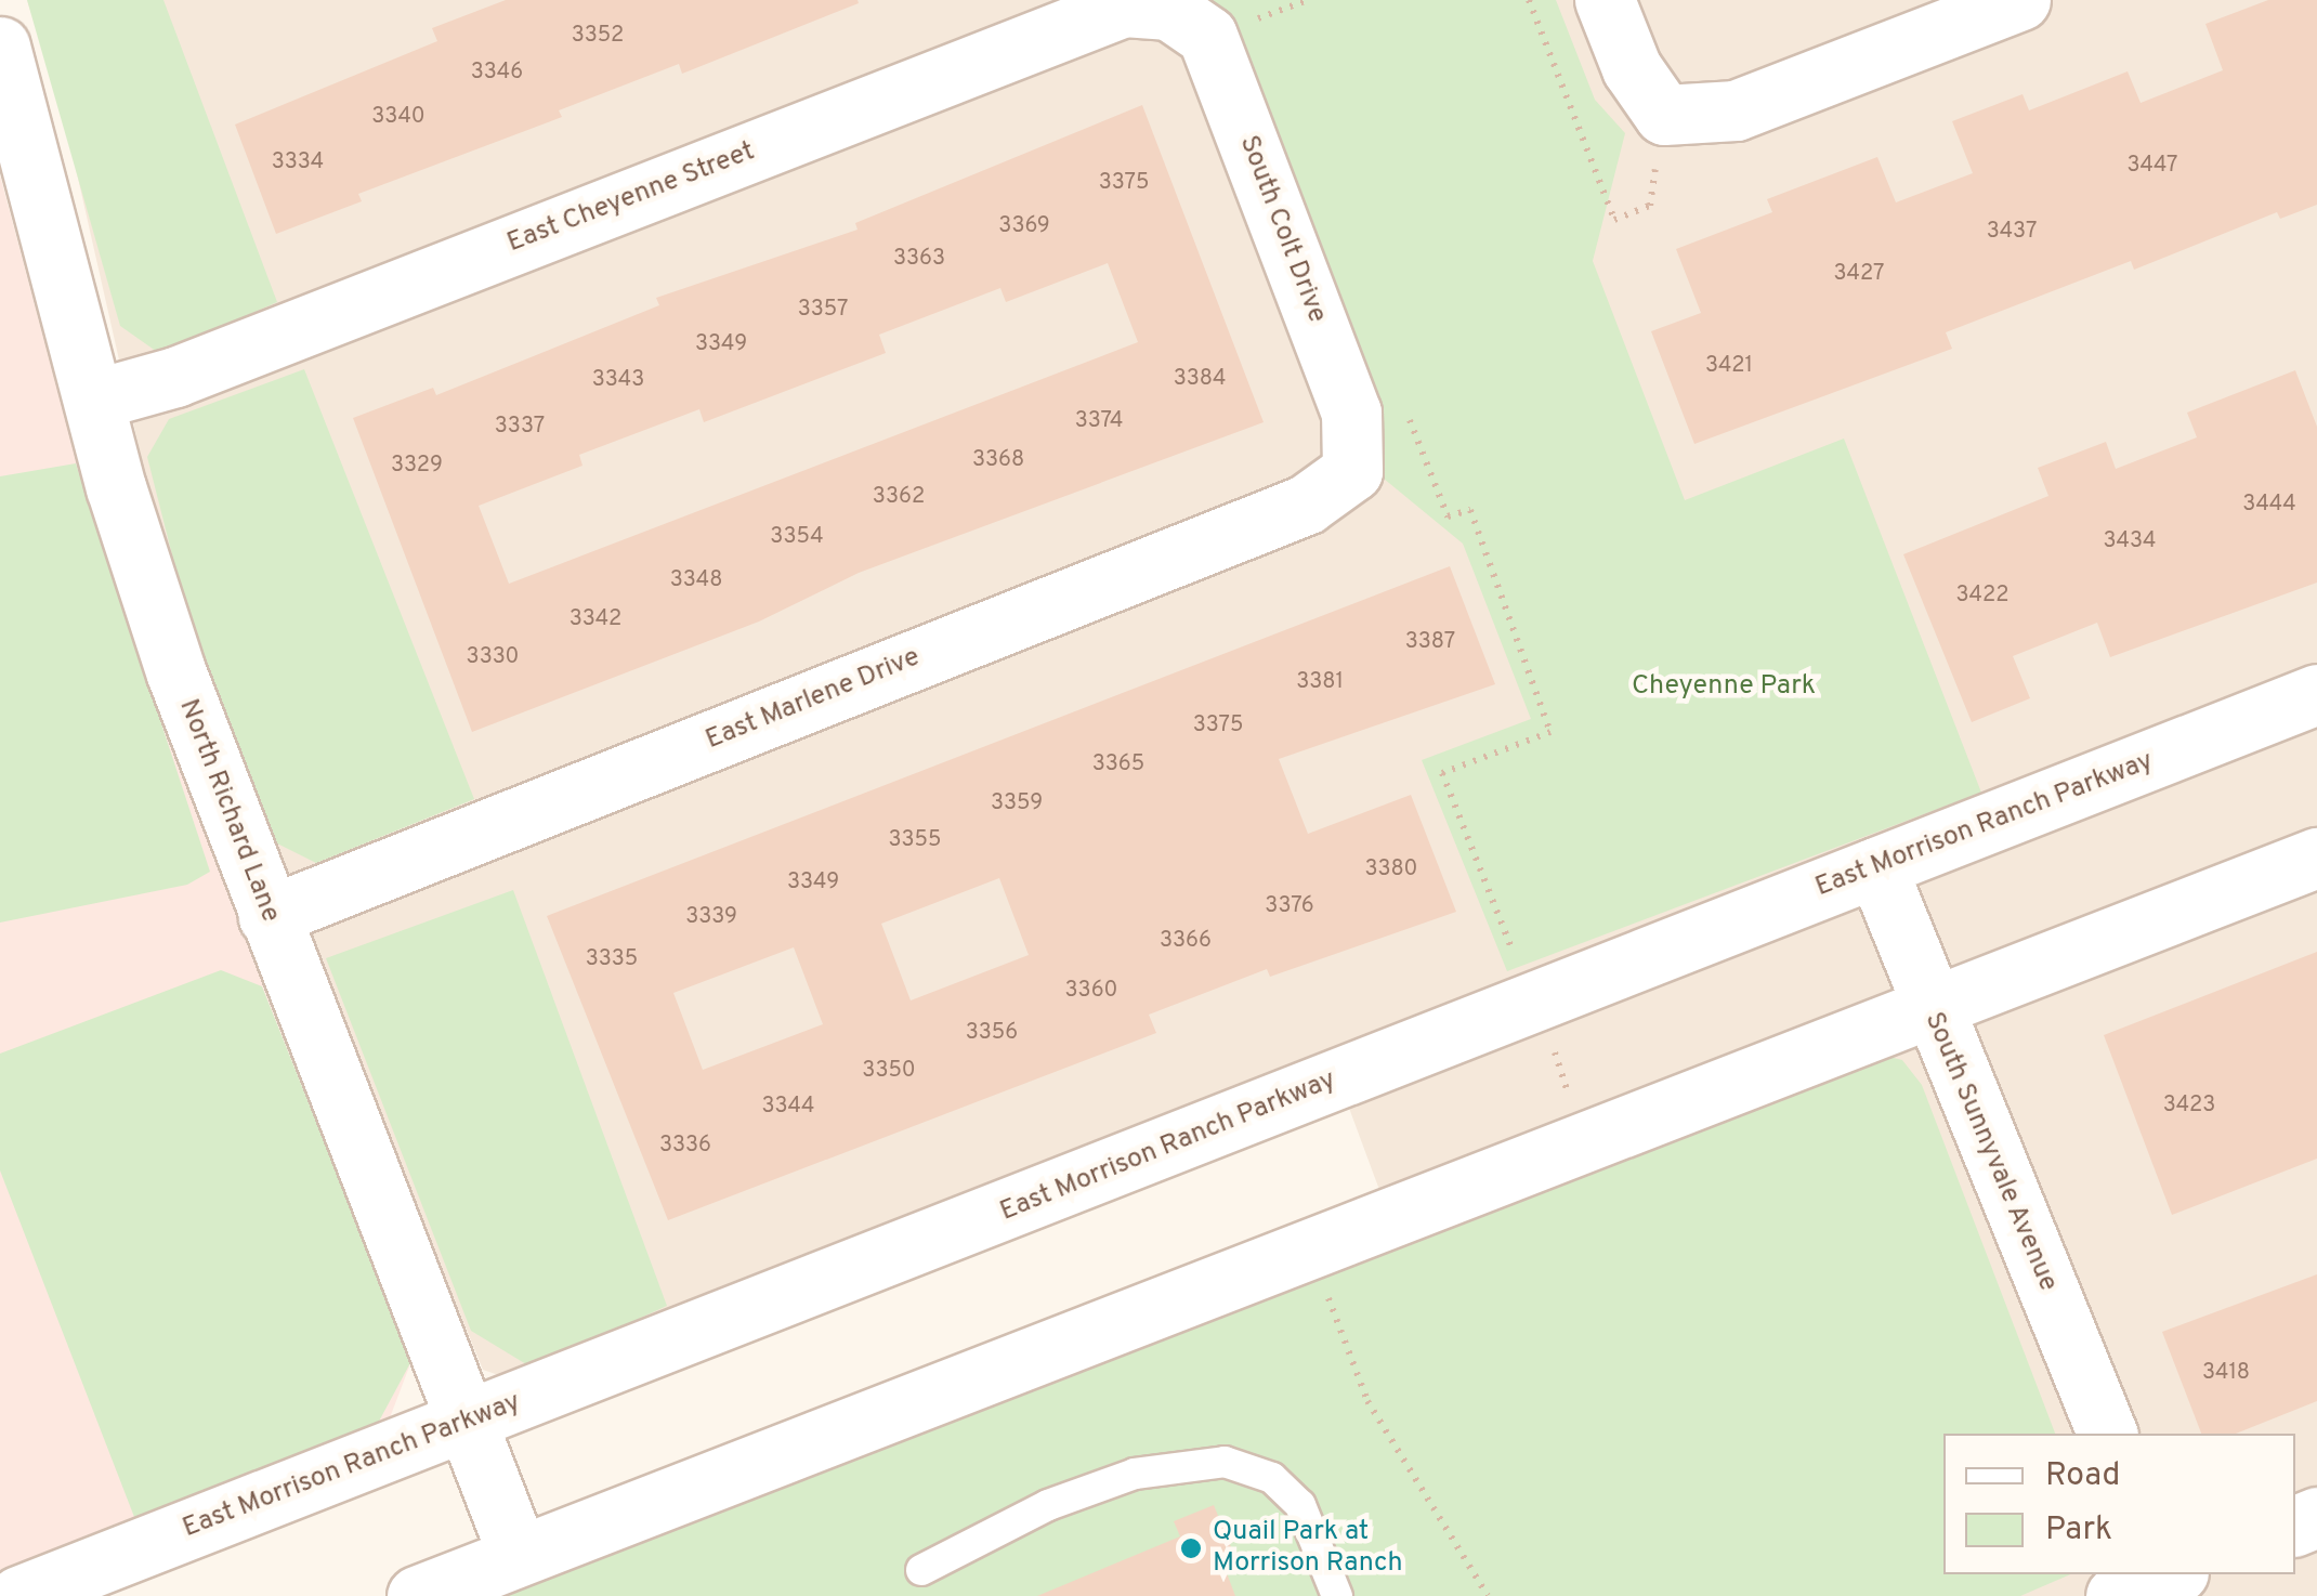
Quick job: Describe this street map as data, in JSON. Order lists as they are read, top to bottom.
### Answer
{
  "streets": {
    "street": [
      "East Cheyenne Street",
      "South Colt Drive",
      "East Marlene Drive",
      "North Richard Lane",
      "East Morrison Ranch Parkway",
      "South Sunnyvale Avenue"
    ]
  },
  "crossings": [
    ["East Cheyenne Street", "South Colt Drive"],
    ["East Cheyenne Street", "North Richard Lane"],
    ["South Colt Drive", "East Marlene Drive"],
    ["East Marlene Drive", "North Richard Lane"],
    ["North Richard Lane", "East Morrison Ranch Parkway"],
    ["East Morrison Ranch Parkway", "South Sunnyvale Avenue"]
  ],
  "parks": ["Cheyenne Park"],
  "places": ["Quail Park at Morrison Ranch"],
  "house_numbers": [
    "3352",
    "3346",
    "3340",
    "3334",
    "3447",
    "3375",
    "3369",
    "3437",
    "3363",
    "3427",
    "3357",
    "3349",
    "3421",
    "3384",
    "3343",
    "3374",
    "3337",
    "3368",
    "3329",
    "3362",
    "3444",
    "3354",
    "3434",
    "3348",
    "3422",
    "3342",
    "3387",
    "3330",
    "3381",
    "3375",
    "3365",
    "3359",
    "3355",
    "3380",
    "3349",
    "3376",
    "3339",
    "3366",
    "3335",
    "3360",
    "3356",
    "3350",
    "3423",
    "3344",
    "3336",
    "3418"
  ],
  "legend": ["Road", "Park"]
}
